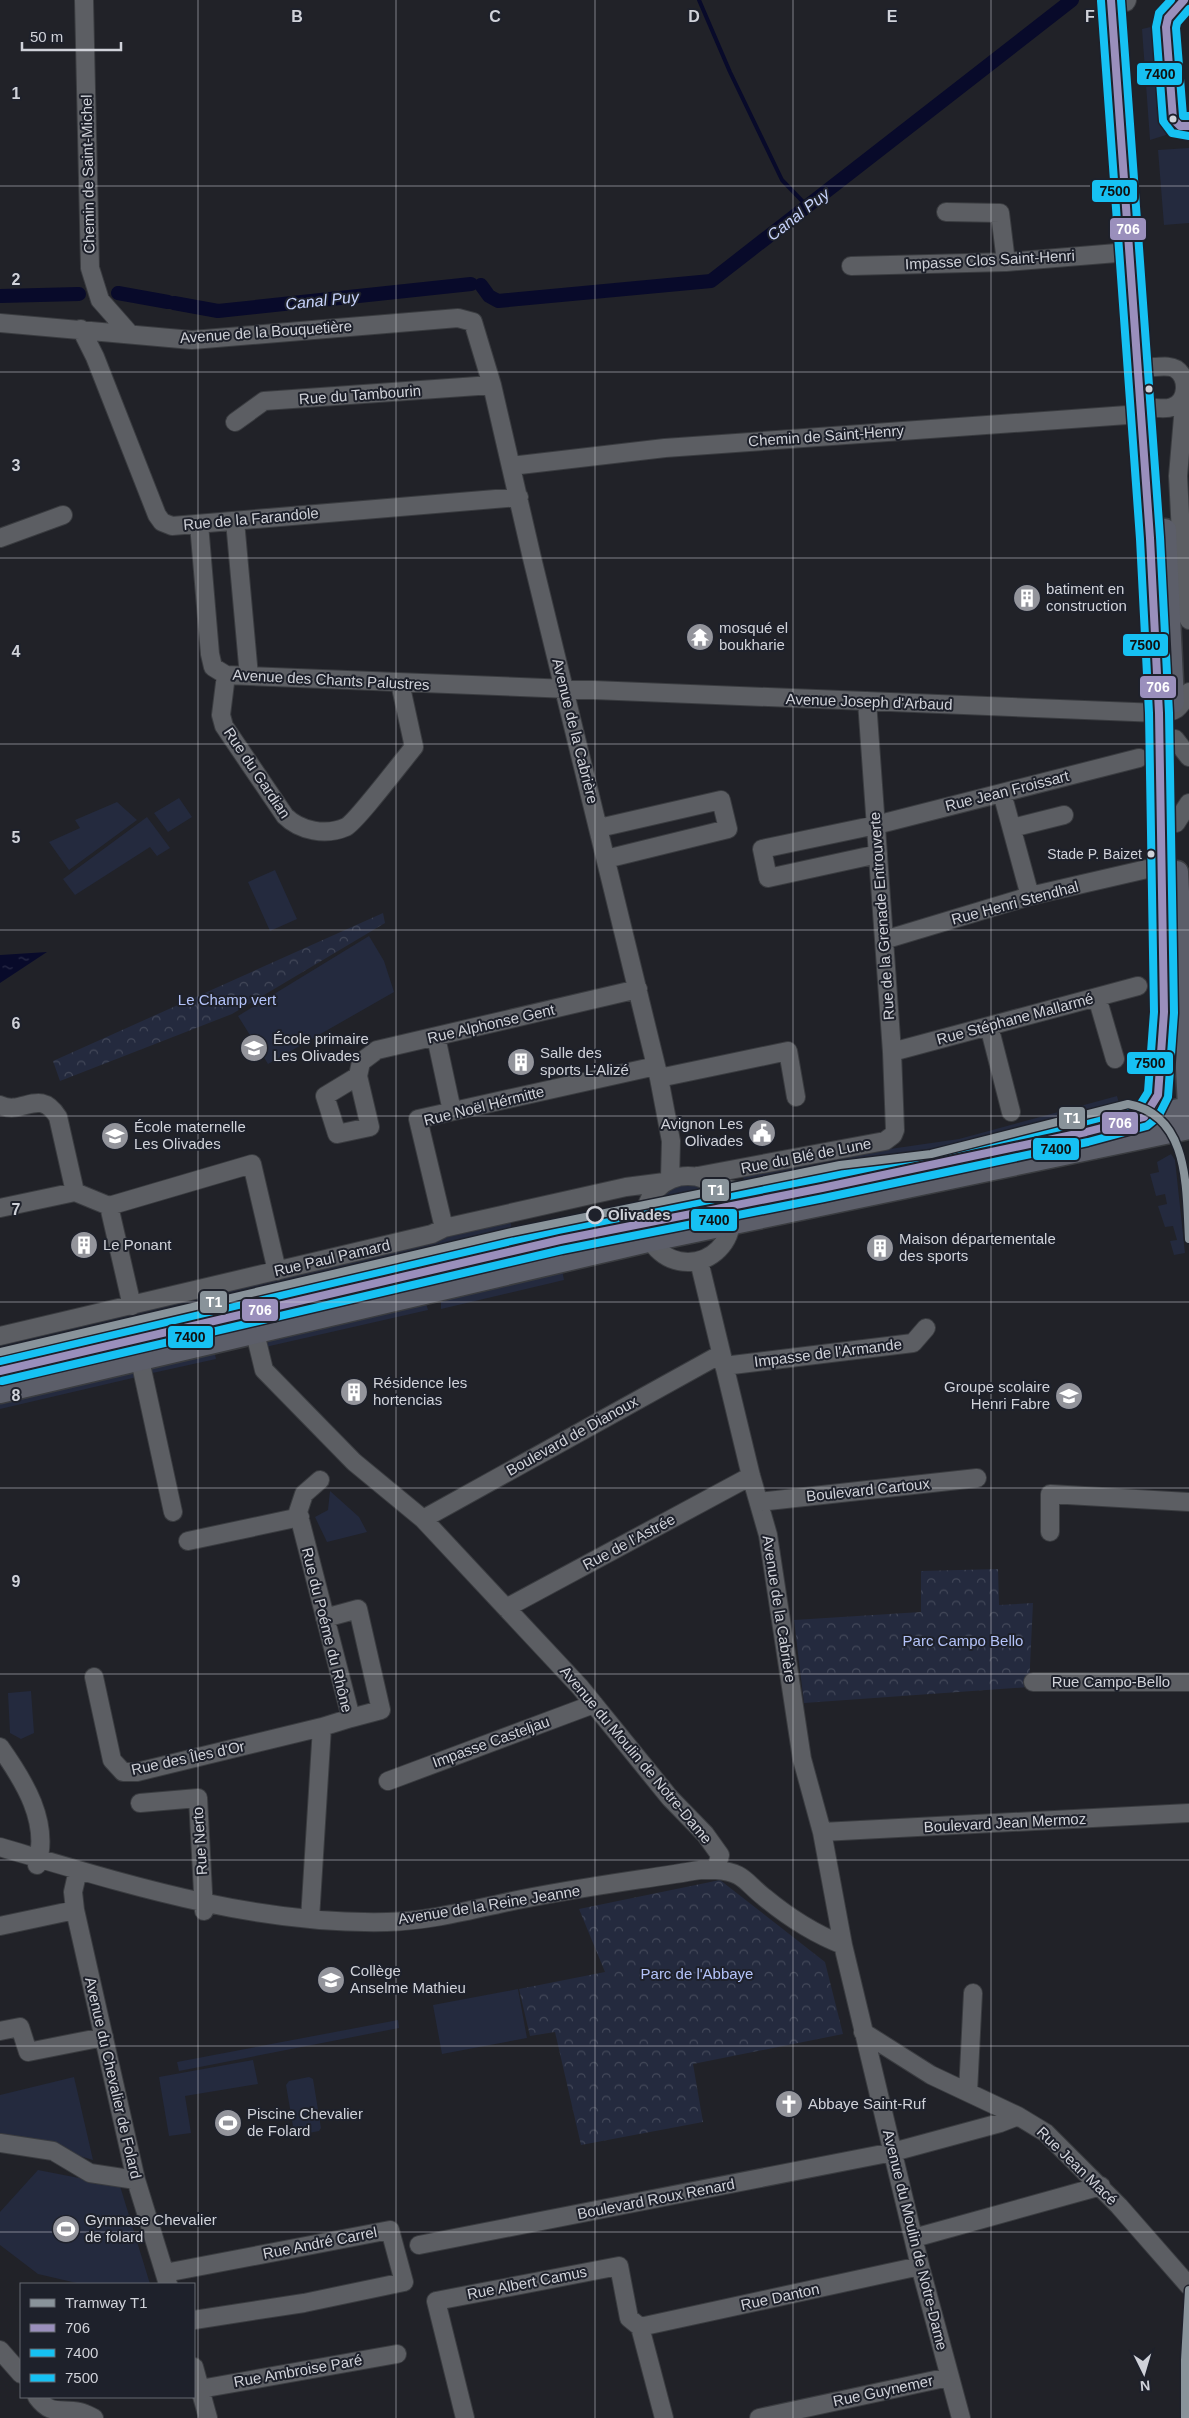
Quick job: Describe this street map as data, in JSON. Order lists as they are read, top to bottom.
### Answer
{
  "streets": {
    "street": [
      "Chemin de Saint-Michel",
      "Impasse Clos Saint-Henri",
      "Avenue de la Bouquetière",
      "Rue du Tambourin",
      "Chemin de Saint-Henry",
      "Rue de la Farandole",
      "Avenue des Chants Palustres",
      "Avenue Joseph d'Arbaud",
      "Avenue de la Cabrière",
      "Rue du Gardian",
      "Rue Jean Froissart",
      "Rue Henri Stendhal",
      "Rue de la Grenade Entrouverte",
      "Rue Stéphane Mallarmé",
      "Rue Alphonse Gent",
      "Rue Noël Hérmitte",
      "Rue du Blé de Lune",
      "Rue Paul Pamard",
      "Impasse de l'Armande",
      "Boulevard de Dianoux",
      "Boulevard Cartoux",
      "Rue de l'Astrée",
      "Rue du Poéme du Rhône",
      "Rue Campo-Bello",
      "Impasse Casteljau",
      "Avenue du Moulin de Notre-Dame",
      "Rue des Îles d'Or",
      "Boulevard Jean Mermoz",
      "Rue Nerto",
      "Avenue de la Reine Jeanne",
      "Avenue du Chevalier de Folard",
      "Rue Jean Macé",
      "Boulevard Roux Renard",
      "Rue André Carrel",
      "Rue Albert Camus",
      "Rue Danton",
      "Rue Ambroise Paré",
      "Rue Guynemer"
    ]
  },
  "crossings": [
    ["Chemin de Saint-Michel", "Avenue de la Bouquetière"],
    ["Avenue de la Bouquetière", "Rue de la Farandole"],
    ["Avenue de la Bouquetière", "Avenue de la Cabrière"],
    ["Rue du Tambourin", "Avenue de la Cabrière"],
    ["Chemin de Saint-Henry", "Avenue de la Cabrière"],
    ["Rue de la Farandole", "Avenue des Chants Palustres"],
    ["Rue de la Farandole", "Avenue de la Cabrière"],
    ["Avenue des Chants Palustres", "Avenue Joseph d'Arbaud"],
    ["Avenue des Chants Palustres", "Avenue de la Cabrière"],
    ["Avenue des Chants Palustres", "Rue du Gardian"],
    ["Avenue Joseph d'Arbaud", "Avenue de la Cabrière"],
    ["Avenue Joseph d'Arbaud", "Rue de la Grenade Entrouverte"],
    ["Avenue de la Cabrière", "Rue Alphonse Gent"],
    ["Avenue de la Cabrière", "Rue Noël Hérmitte"],
    ["Avenue de la Cabrière", "Rue du Blé de Lune"],
    ["Avenue de la Cabrière", "Rue Paul Pamard"],
    ["Avenue de la Cabrière", "Impasse de l'Armande"],
    ["Avenue de la Cabrière", "Boulevard de Dianoux"],
    ["Avenue de la Cabrière", "Boulevard Cartoux"],
    ["Avenue de la Cabrière", "Rue de l'Astrée"],
    ["Avenue de la Cabrière", "Avenue du Moulin de Notre-Dame"],
    ["Avenue de la Cabrière", "Boulevard Jean Mermoz"],
    ["Rue Jean Froissart", "Rue de la Grenade Entrouverte"],
    ["Rue Henri Stendhal", "Rue de la Grenade Entrouverte"],
    ["Rue de la Grenade Entrouverte", "Rue Stéphane Mallarmé"],
    ["Rue de la Grenade Entrouverte", "Rue du Blé de Lune"],
    ["Rue Noël Hérmitte", "Rue Paul Pamard"],
    ["Rue du Blé de Lune", "Rue Paul Pamard"],
    ["Impasse de l'Armande", "Boulevard de Dianoux"],
    ["Boulevard de Dianoux", "Avenue du Moulin de Notre-Dame"],
    ["Rue de l'Astrée", "Avenue du Moulin de Notre-Dame"],
    ["Rue du Poéme du Rhône", "Rue des Îles d'Or"],
    ["Rue du Poéme du Rhône", "Avenue de la Reine Jeanne"],
    ["Impasse Casteljau", "Avenue du Moulin de Notre-Dame"],
    ["Avenue du Moulin de Notre-Dame", "Avenue de la Reine Jeanne"],
    ["Avenue du Moulin de Notre-Dame", "Rue Jean Macé"],
    ["Avenue du Moulin de Notre-Dame", "Boulevard Roux Renard"],
    ["Avenue du Moulin de Notre-Dame", "Rue Danton"],
    ["Avenue du Moulin de Notre-Dame", "Rue Guynemer"],
    ["Rue Nerto", "Avenue de la Reine Jeanne"],
    ["Avenue de la Reine Jeanne", "Avenue du Chevalier de Folard"],
    ["Avenue du Chevalier de Folard", "Rue André Carrel"],
    ["Rue Jean Macé", "Boulevard Roux Renard"],
    ["Rue Albert Camus", "Rue Danton"]
  ],
  "water": ["Canal Puy"],
  "parks": ["Le Champ vert", "Parc Campo Bello", "Parc de l'Abbaye"],
  "places": {
    "building": [
      "batiment en construction",
      "Salle des sports L'Alizé",
      "Le Ponant",
      "Maison départementale des sports",
      "Résidence les hortencias"
    ],
    "temple": ["mosqué el boukharie"],
    "other": ["Stade P. Baizet", "Olivades"],
    "school or university": [
      "École primaire Les Olivades",
      "École maternelle Les Olivades",
      "Groupe scolaire Henri Fabre",
      "Collège Anselme Mathieu"
    ],
    "public building": ["Avignon Les Olivades"],
    "church": ["Abbaye Saint-Ruf"],
    "sports": ["Piscine Chevalier de Folard", "Gymnase Chevalier de folard"]
  },
  "lines": [
    "transit line 706",
    "transit line 7400",
    "transit line 7500",
    "tram line T1"
  ],
  "legend": [
    "Tramway T1",
    "706",
    "7400",
    "7500"
  ],
  "scale_bar": "50 m",
  "north": "bottom",
  "grid": {
    "columns": [
      "B",
      "C",
      "D",
      "E",
      "F"
    ],
    "rows": [
      "1",
      "2",
      "3",
      "4",
      "5",
      "6",
      "7",
      "8",
      "9"
    ]
  }
}
